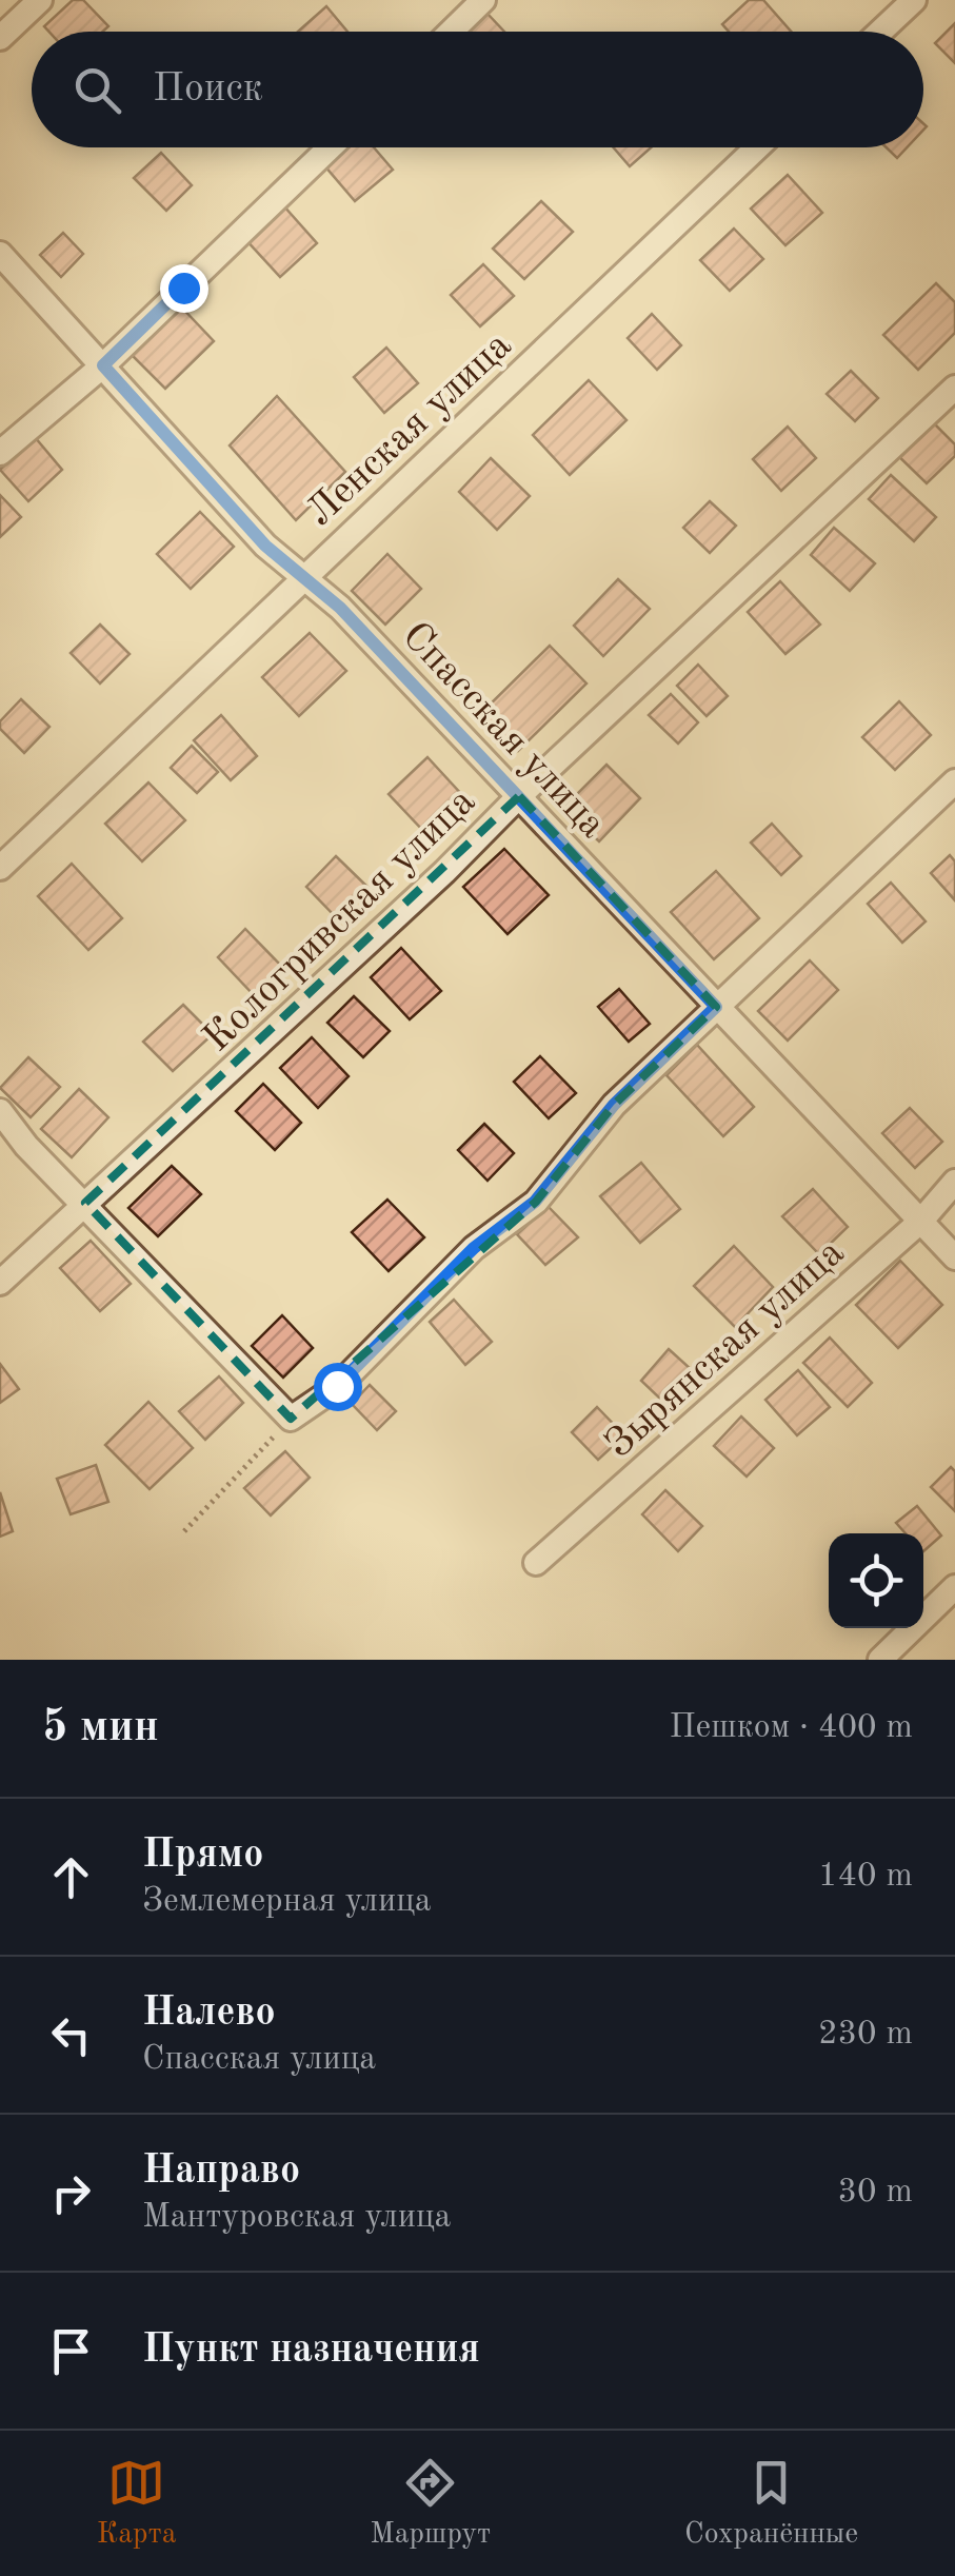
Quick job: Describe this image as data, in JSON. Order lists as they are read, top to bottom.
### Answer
{
  "streets": {
    "street": [
      "Ленская улица",
      "Спасская улица",
      "Кологривская улица",
      "Зырянская улица"
    ]
  },
  "crossings": [
    ["Ленская улица", "Спасская улица"],
    ["Спасская улица", "Кологривская улица"],
    ["Спасская улица", "Зырянская улица"]
  ],
  "page": {
    "search": "Поиск",
    "heading": ["5 мин", "Пешком · 400 m"],
    "list": [
      ["Прямо", "Землемерная улица", "140 m"],
      ["Налево", "Спасская улица", "230 m"],
      ["Направо", "Мантуровская улица", "30 m"],
      "Пункт назначения"
    ],
    "nav": ["Карта", "Маршрут", "Сохранённые"]
  }
}
